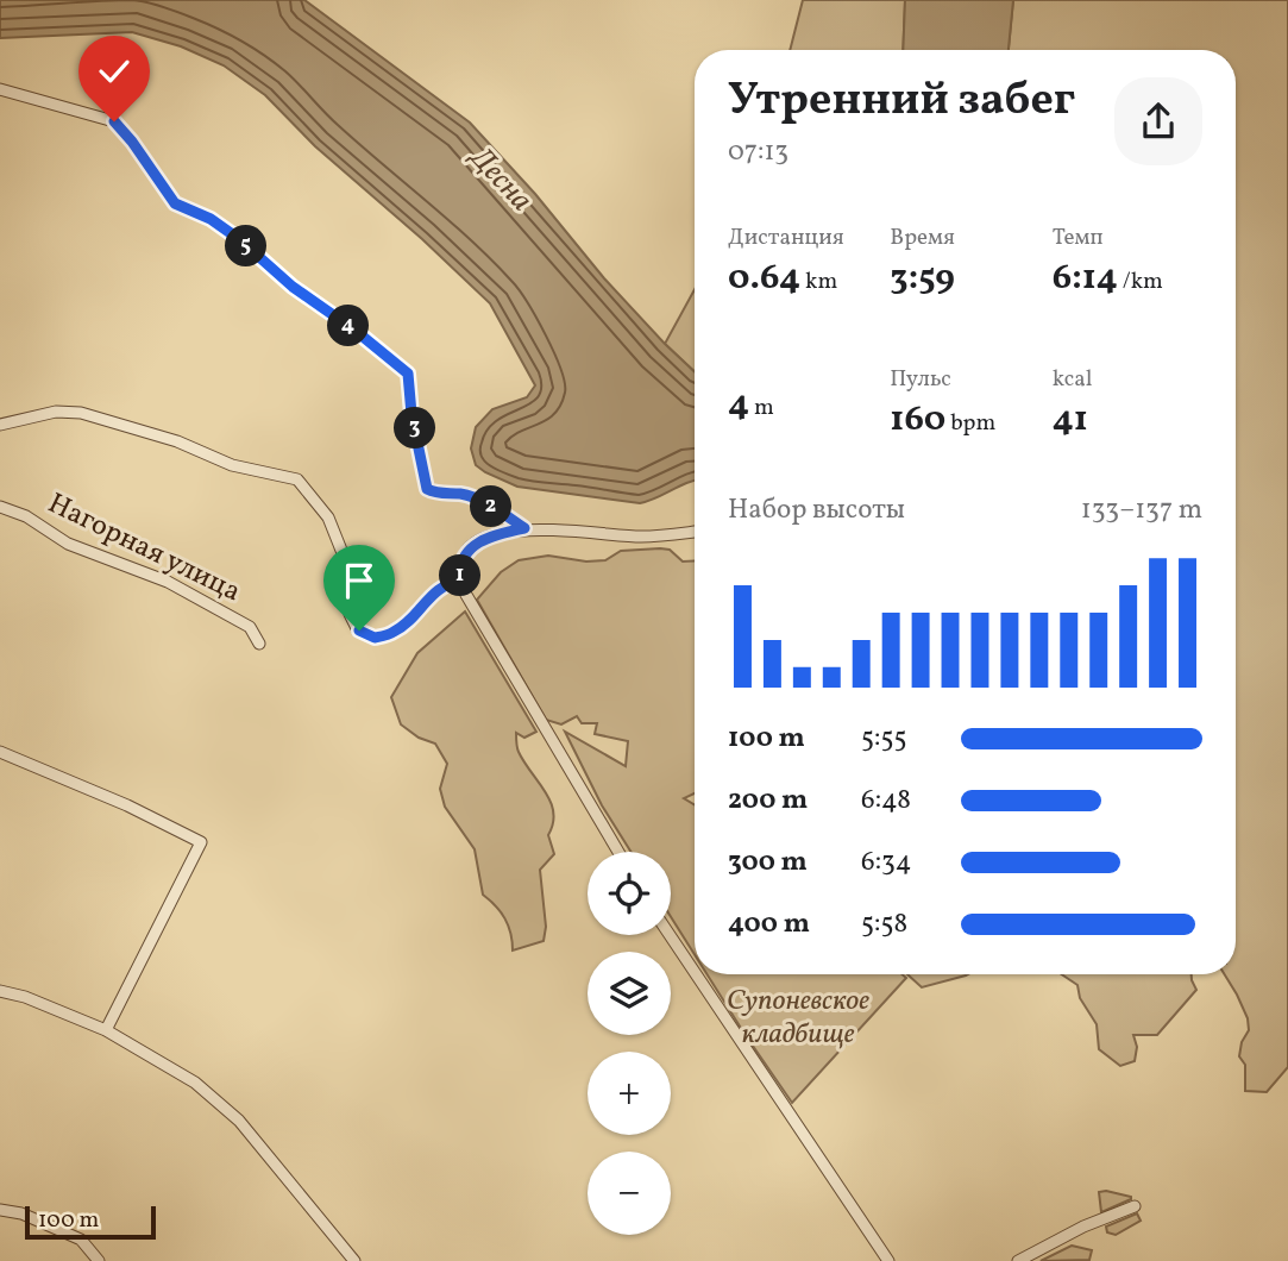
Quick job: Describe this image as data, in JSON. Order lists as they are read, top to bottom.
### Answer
{
  "streets": {
    "street": ["Нагорная улица"]
  },
  "water": ["Десна"],
  "parks": ["Супоневское кладбище"],
  "scale_bar": "100 m",
  "page": {
    "heading": ["Утренний забег", "07:13"],
    "stats": [
      ["Дистанция", "0.64 km"],
      ["Время", "3:59"],
      ["Темп", "6:14 /km"],
      ["4 m"],
      ["Пульс", "160 bpm"],
      ["kcal", "41"]
    ],
    "pins": [
      "5",
      "4",
      "3",
      "2",
      "1"
    ],
    "chart": ["Набор высоты", "133–137 m"],
    "list": [
      {
        "name": "100 m",
        "note": "5:55"
      },
      {
        "name": "200 m",
        "note": "6:48"
      },
      {
        "name": "300 m",
        "note": "6:34"
      },
      {
        "name": "400 m",
        "note": "5:58"
      }
    ],
    "map_buttons": ["+", "−"],
    "scale": "100 m"
  }
}
